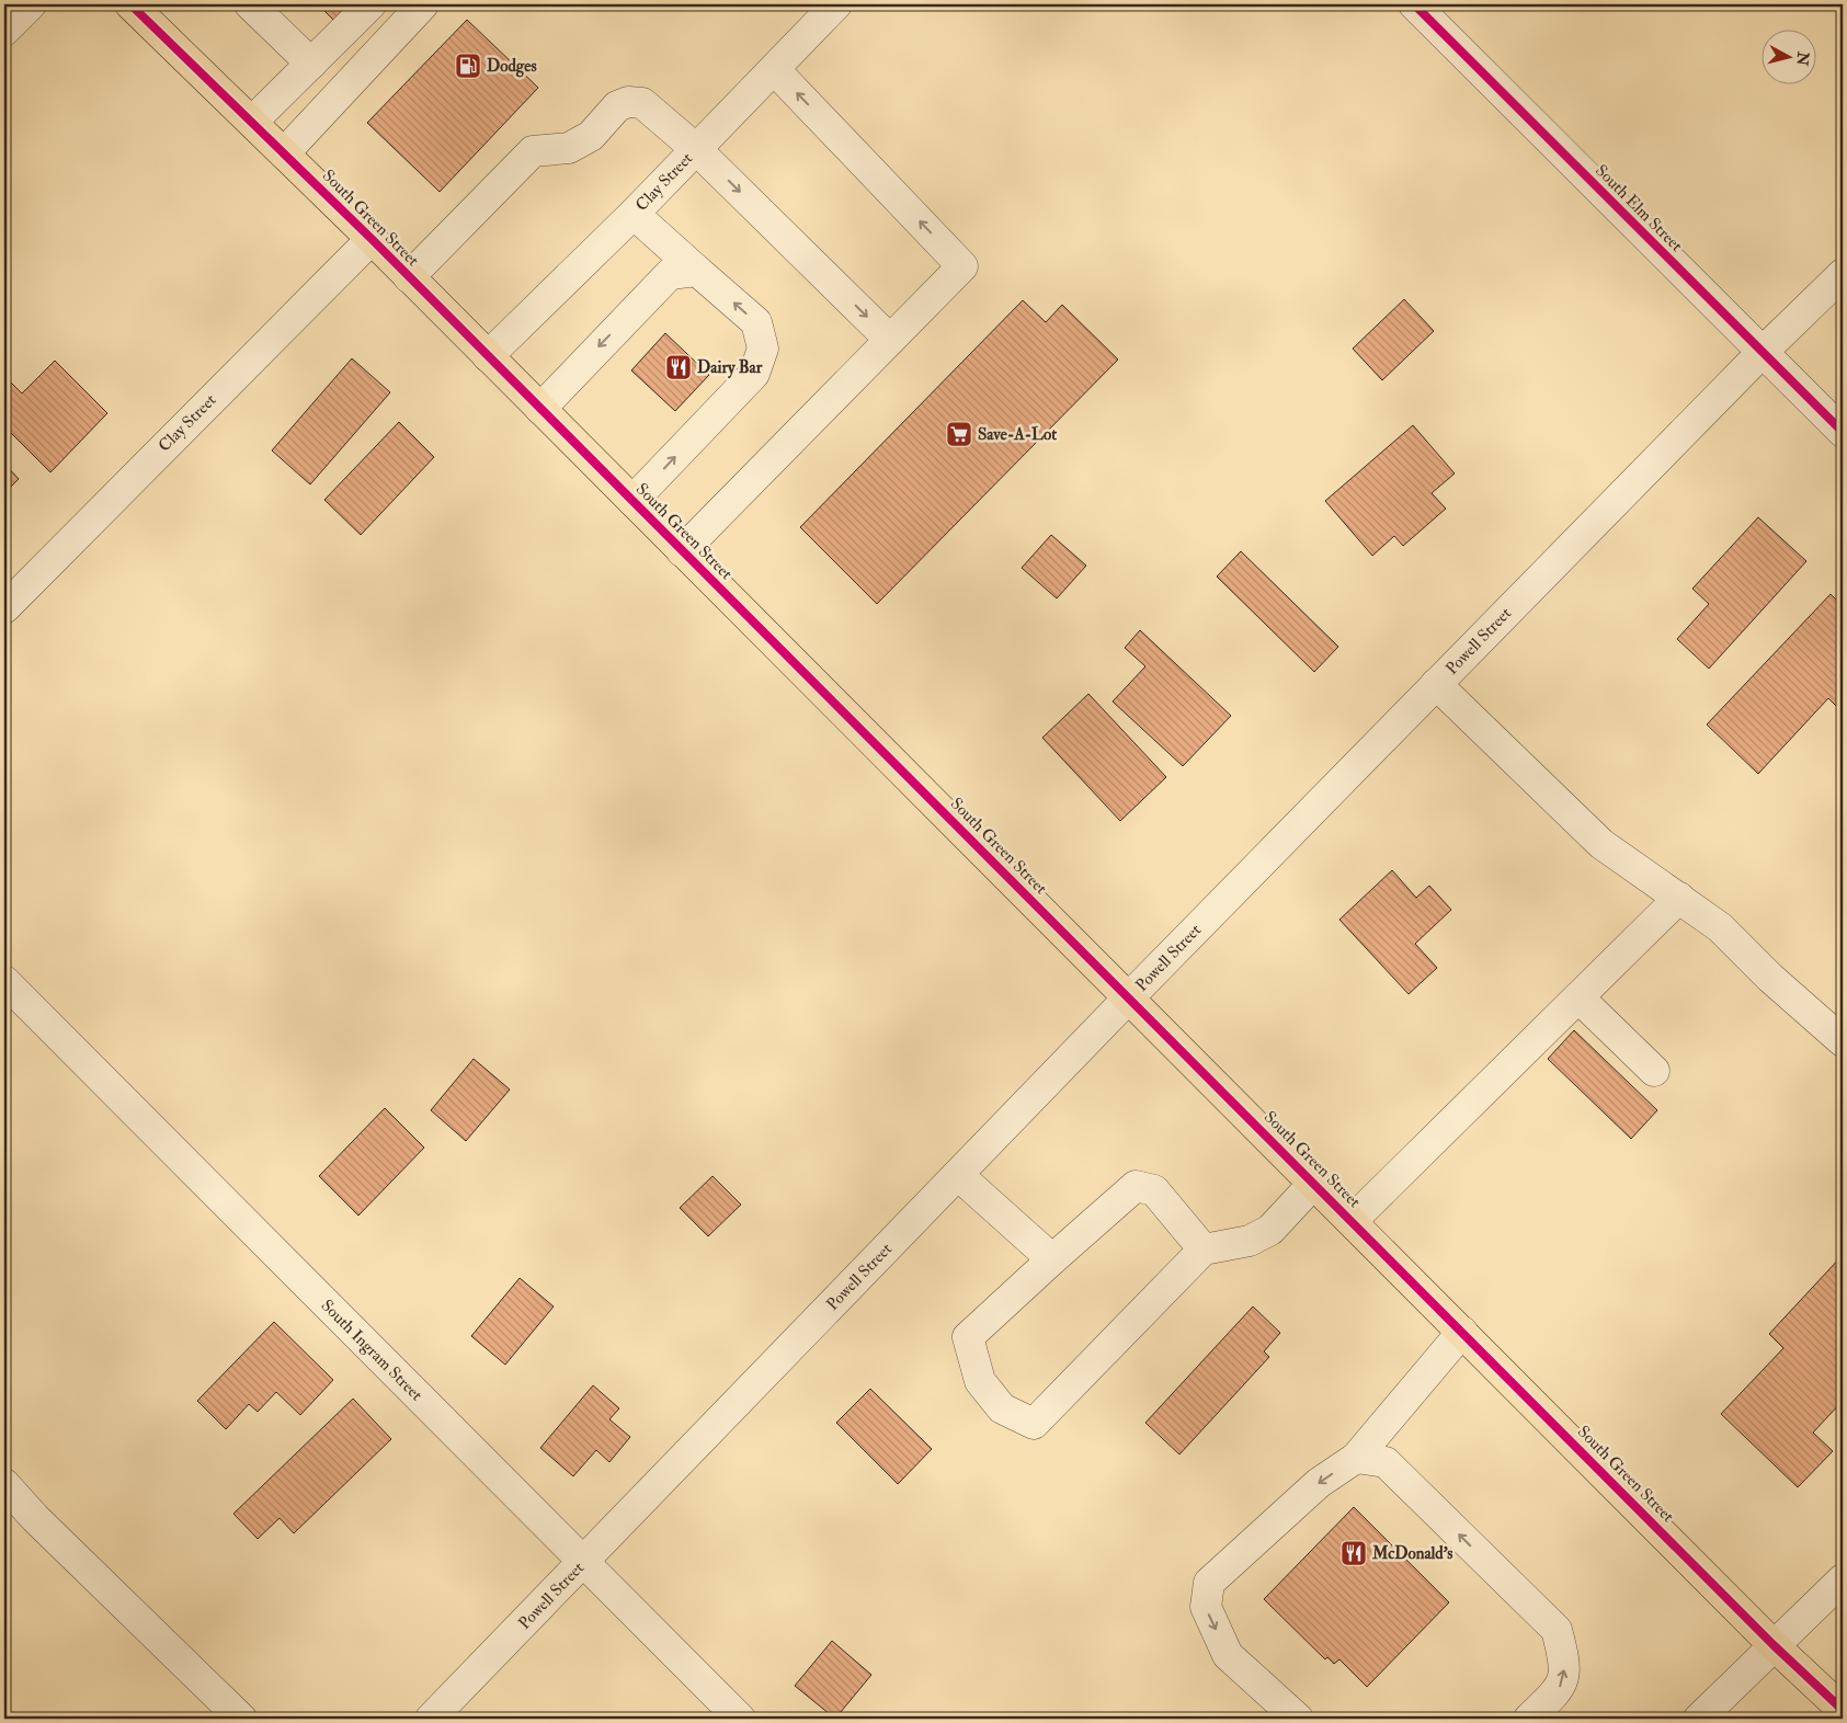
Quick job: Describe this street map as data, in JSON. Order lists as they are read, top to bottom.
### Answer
{
  "streets": {
    "main road": ["South Green Street"],
    "street": [
      "Clay Street",
      "South Elm Street",
      "Powell Street",
      "South Ingram Street"
    ]
  },
  "crossings": [
    ["Clay Street", "South Green Street"],
    ["South Elm Street", "Powell Street"],
    ["South Green Street", "Powell Street"],
    ["Powell Street", "South Ingram Street"]
  ],
  "places": {
    "fuel station": ["Dodges"],
    "restaurant": ["Dairy Bar", "McDonald's"],
    "supermarket": ["Save-A-Lot"]
  },
  "north": "right"
}
